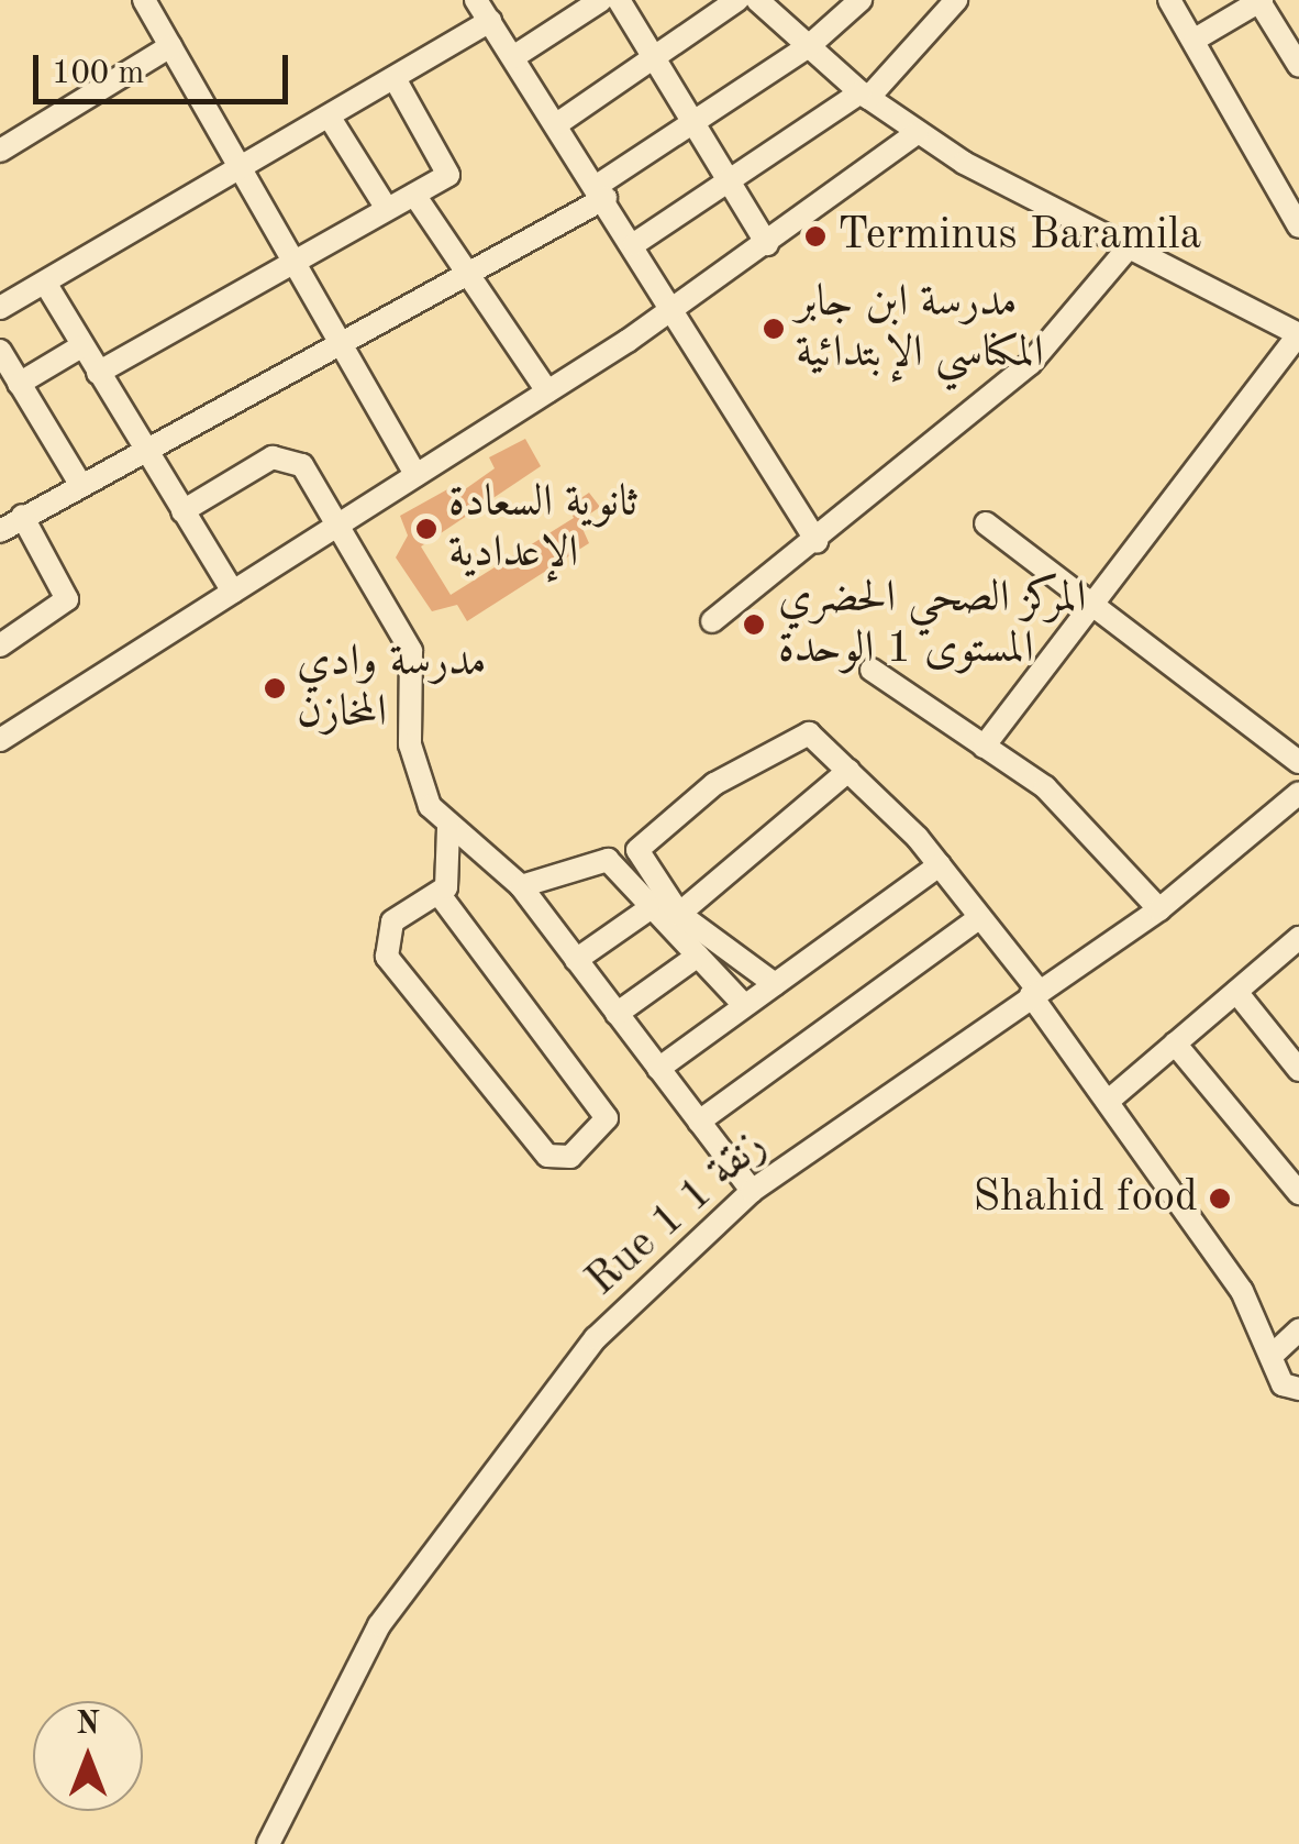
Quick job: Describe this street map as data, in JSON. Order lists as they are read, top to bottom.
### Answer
{
  "streets": {
    "street": ["Rue 1 زنقة 1"]
  },
  "places": [
    "Terminus Baramila",
    "مدرسة ابن جابر المكناسي الإبتدائية",
    "ثانوية السعادة الإعدادية",
    "المركز الصحي الحضري المستوى 1 الوحدة",
    "مدرسة وادي المخازن",
    "Shahid food"
  ],
  "scale_bar": "100 m",
  "north": "top"
}
